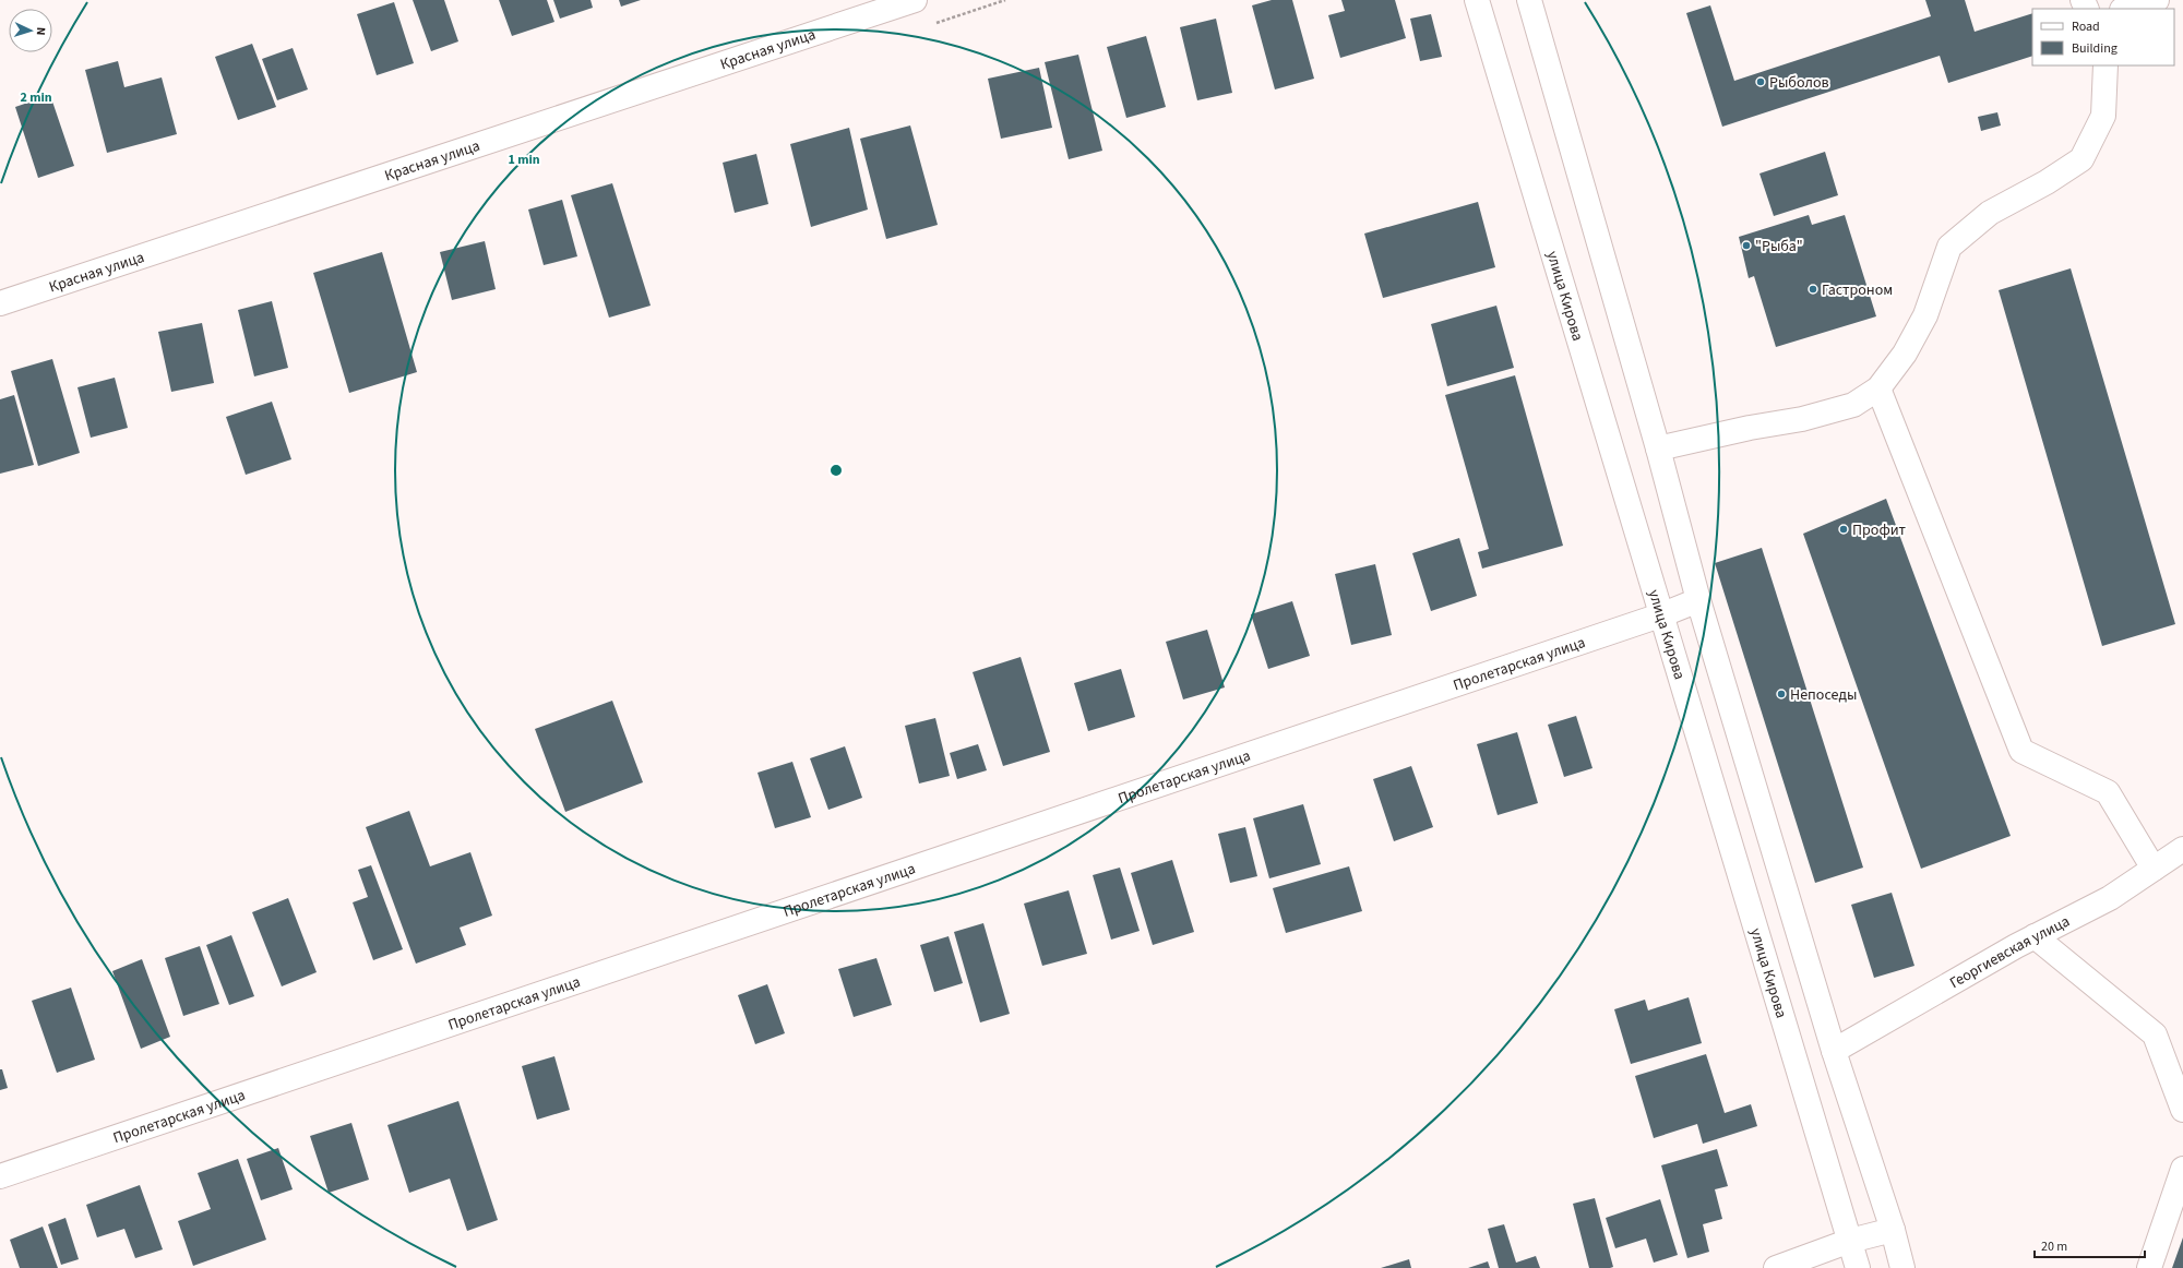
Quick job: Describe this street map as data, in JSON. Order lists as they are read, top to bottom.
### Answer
{
  "streets": {
    "street": [
      "Красная улица",
      "улица Кирова",
      "Пролетарская улица",
      "Георгиевская улица"
    ]
  },
  "crossings": [
    ["улица Кирова", "Пролетарская улица"]
  ],
  "places": [
    "Рыболов",
    "\"Рыба\"",
    "Гастроном",
    "Профит",
    "Непоседы"
  ],
  "legend": ["Road", "Building"],
  "scale_bar": "20 m",
  "north": "right",
  "rings": ["2 min", "1 min"]
}
